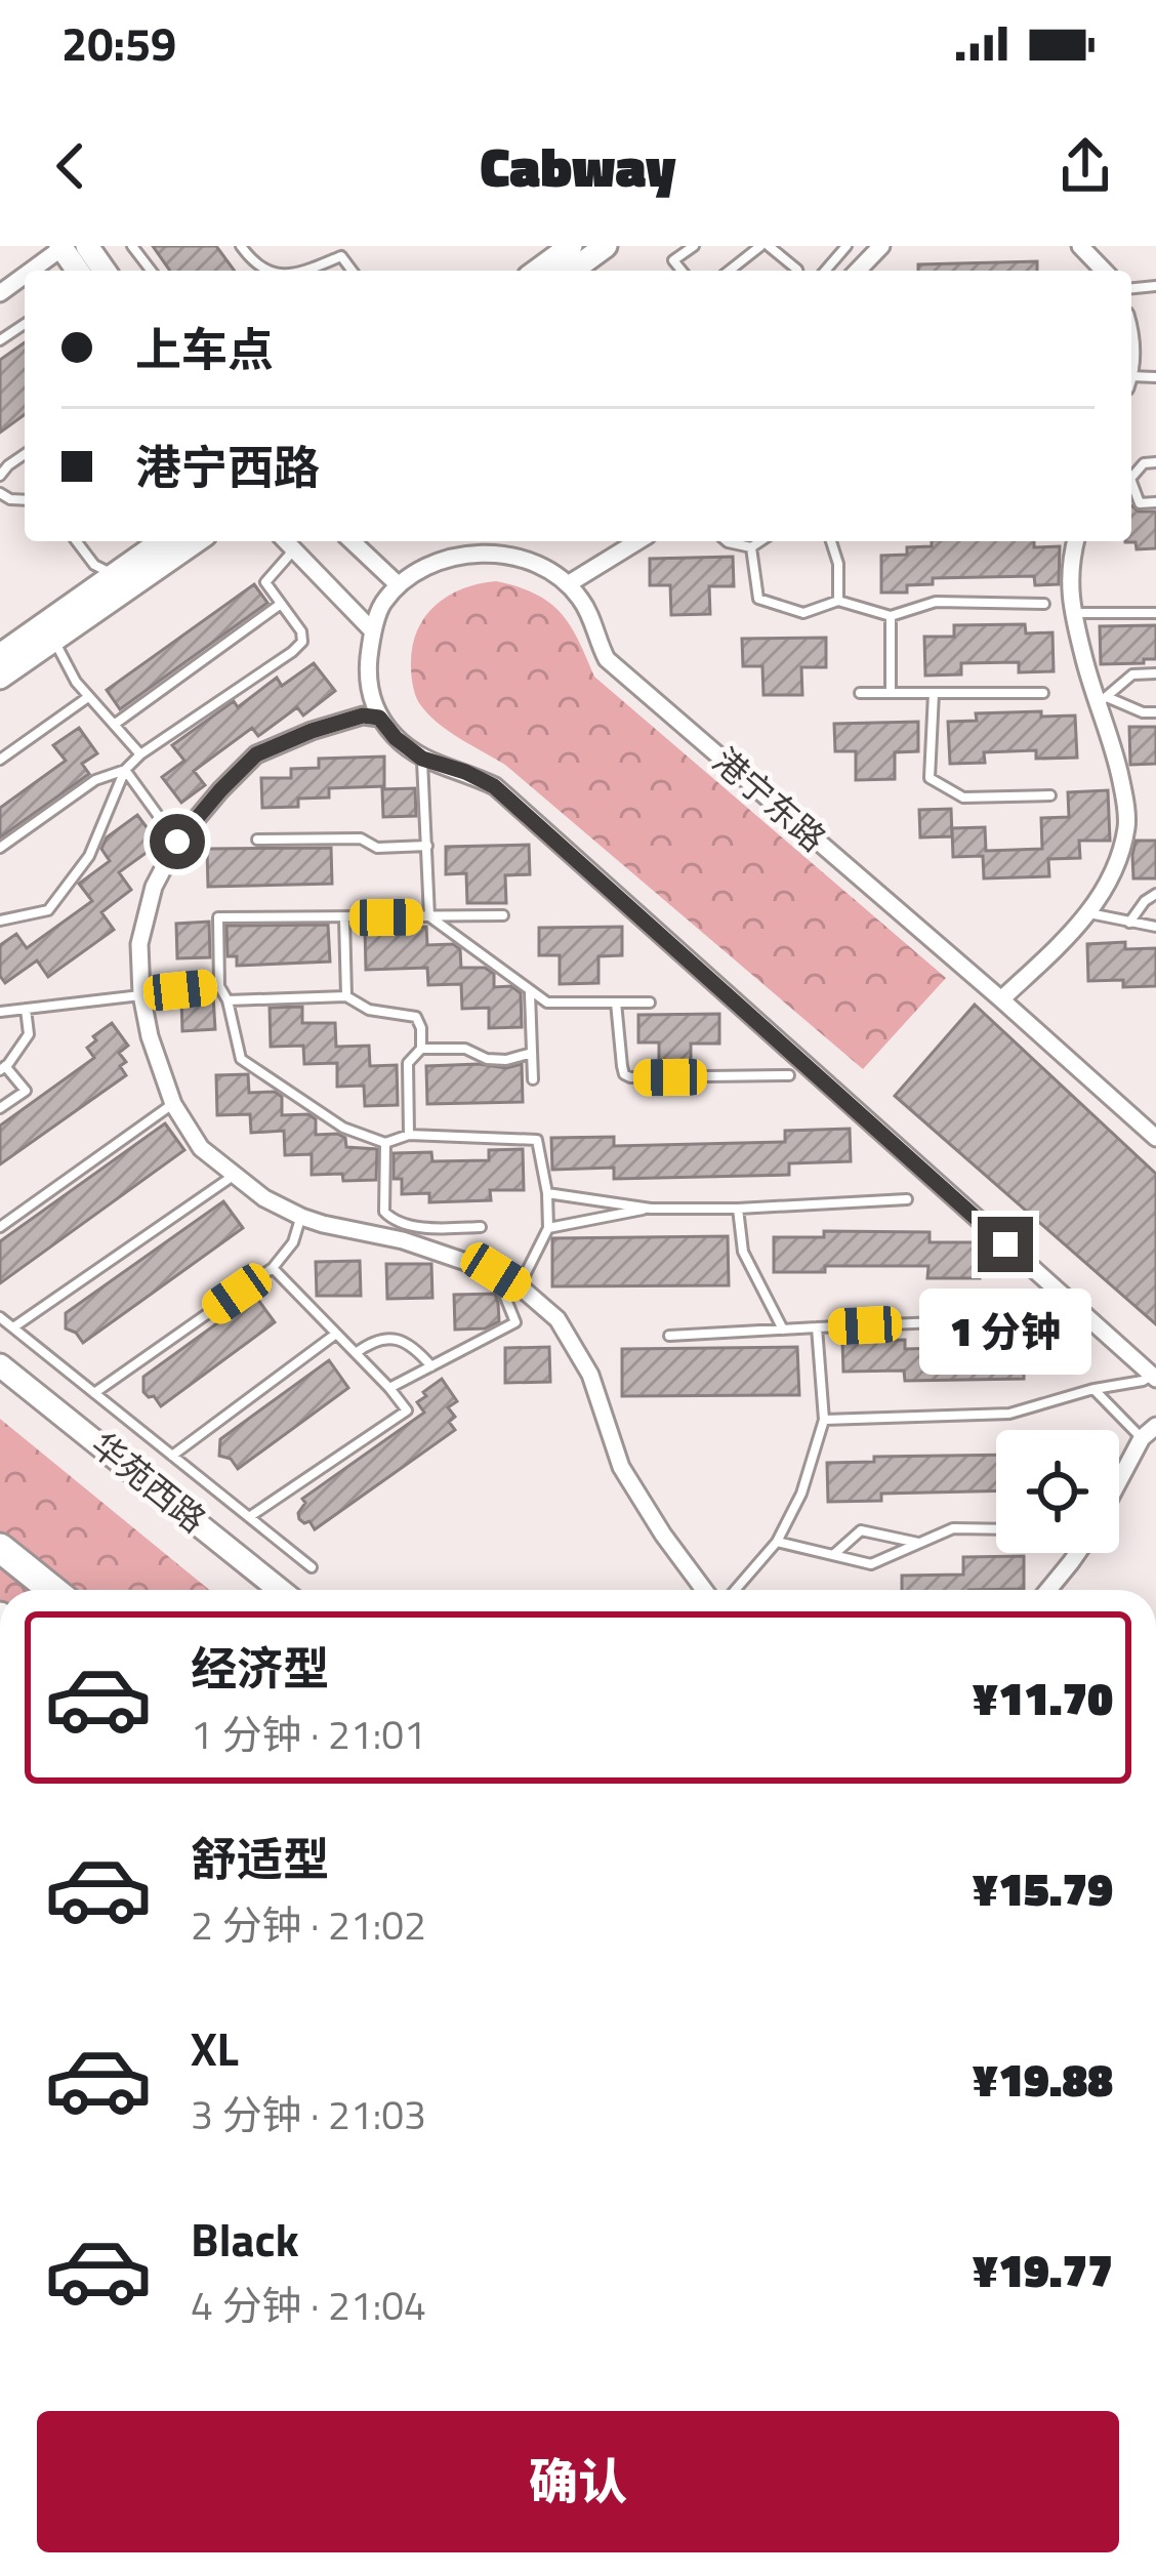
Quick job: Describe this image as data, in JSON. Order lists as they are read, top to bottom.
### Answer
{
  "streets": {
    "main road": ["华苑西路"],
    "street": ["港宁东路"]
  },
  "page": {
    "status": "20:59",
    "header": "Cabway",
    "banner": ["上车点", "港宁西路"],
    "bubble": "1 分钟",
    "list": [
      {
        "name": "经济型",
        "note": "1 分钟 · 21:01",
        "value": "¥11.70"
      },
      {
        "name": "舒适型",
        "note": "2 分钟 · 21:02",
        "value": "¥15.79"
      },
      {
        "name": "XL",
        "note": "3 分钟 · 21:03",
        "value": "¥19.88"
      },
      {
        "name": "Black",
        "note": "4 分钟 · 21:04",
        "value": "¥19.77"
      }
    ],
    "buttons": "确认"
  }
}
